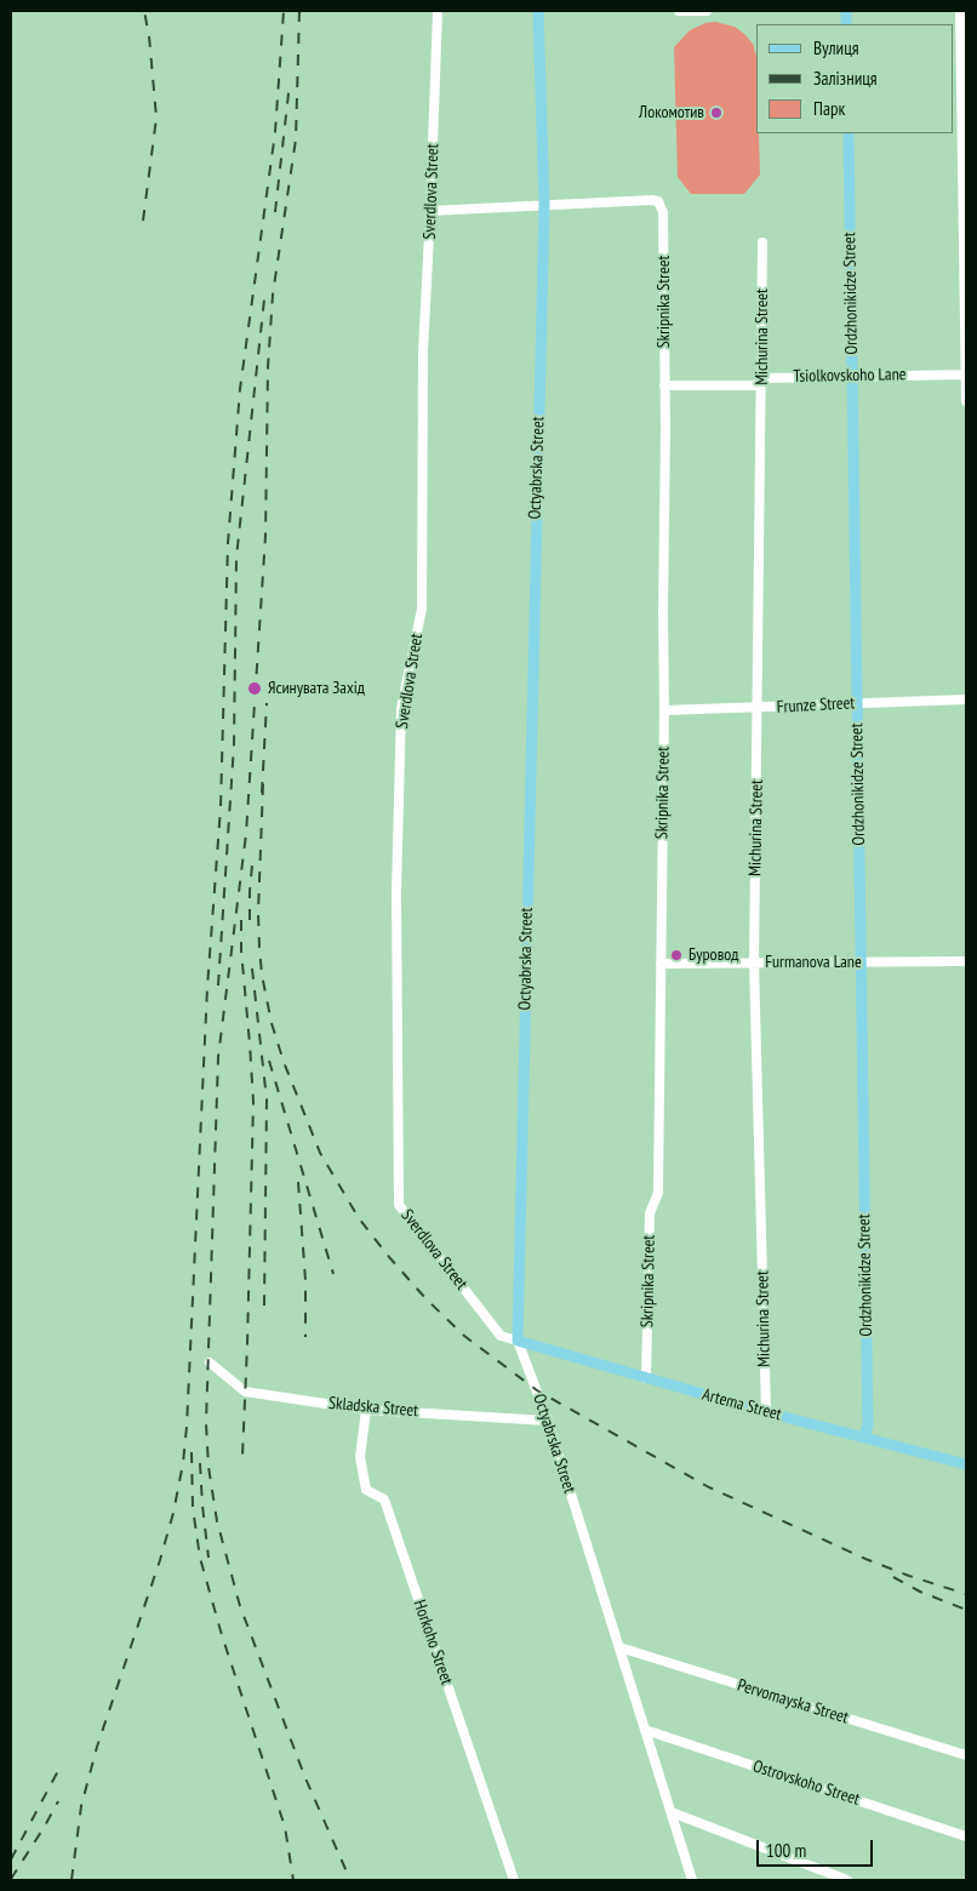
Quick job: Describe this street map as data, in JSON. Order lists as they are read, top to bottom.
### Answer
{
  "streets": {
    "main road": ["Ordzhonikidze Street", "Octyabrska Street", "Artema Street"],
    "street": [
      "Sverdlova Street",
      "Skripnika Street",
      "Michurina Street",
      "Tsiolkovskoho Lane",
      "Frunze Street",
      "Furmanova Lane",
      "Skladska Street",
      "Horkoho Street",
      "Pervomayska Street",
      "Ostrovskoho Street"
    ]
  },
  "crossings": [
    ["Sverdlova Street", "Octyabrska Street"],
    ["Sverdlova Street", "Artema Street"],
    ["Ordzhonikidze Street", "Tsiolkovskoho Lane"],
    ["Ordzhonikidze Street", "Frunze Street"],
    ["Ordzhonikidze Street", "Furmanova Lane"],
    ["Ordzhonikidze Street", "Artema Street"],
    ["Skripnika Street", "Tsiolkovskoho Lane"],
    ["Skripnika Street", "Octyabrska Street"],
    ["Skripnika Street", "Frunze Street"],
    ["Skripnika Street", "Furmanova Lane"],
    ["Skripnika Street", "Artema Street"],
    ["Michurina Street", "Tsiolkovskoho Lane"],
    ["Michurina Street", "Frunze Street"],
    ["Michurina Street", "Furmanova Lane"],
    ["Michurina Street", "Artema Street"],
    ["Octyabrska Street", "Artema Street"],
    ["Octyabrska Street", "Skladska Street"],
    ["Octyabrska Street", "Pervomayska Street"],
    ["Octyabrska Street", "Ostrovskoho Street"],
    ["Skladska Street", "Horkoho Street"]
  ],
  "places": ["Локомотив", "Ясинувата Захід", "Буровод"],
  "legend": ["Вулиця", "Залізниця", "Парк"],
  "scale_bar": "100 m"
}
